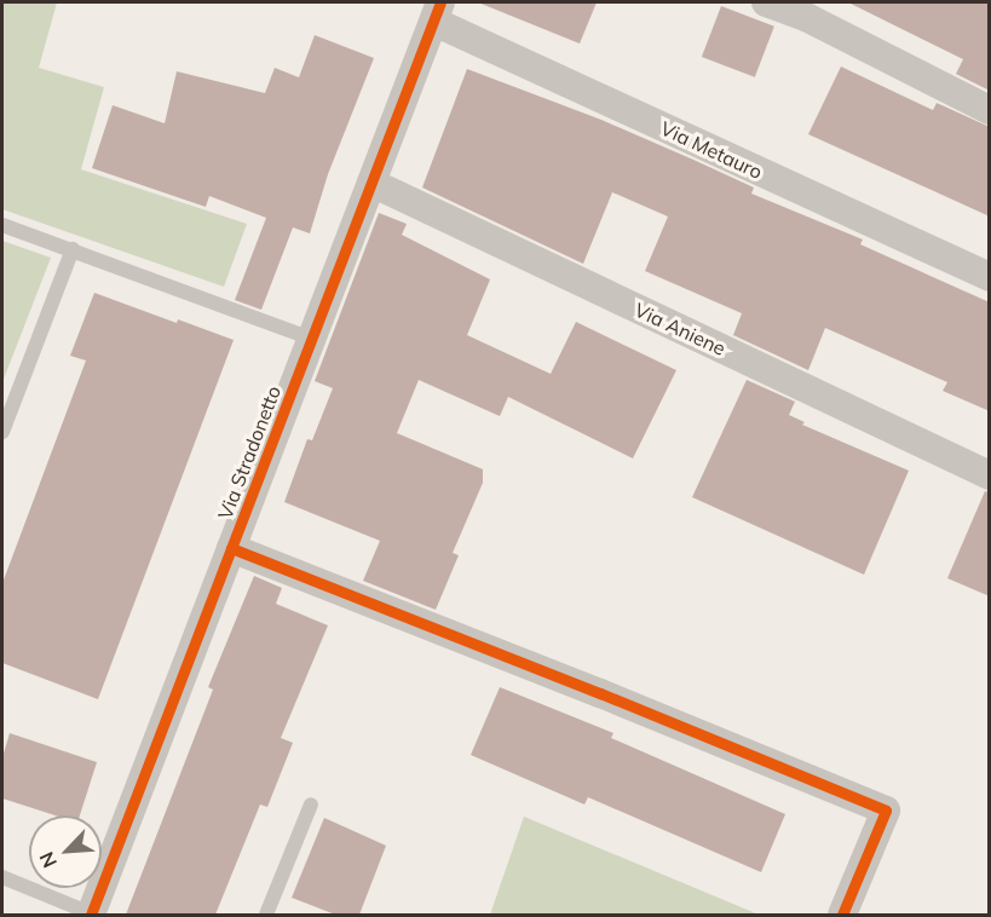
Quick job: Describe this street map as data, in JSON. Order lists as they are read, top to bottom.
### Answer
{
  "streets": {
    "street": ["Via Metauro", "Via Aniene", "Via Stradonetto"]
  },
  "crossings": [
    ["Via Metauro", "Via Stradonetto"],
    ["Via Aniene", "Via Stradonetto"]
  ],
  "north": "bottom left"
}
